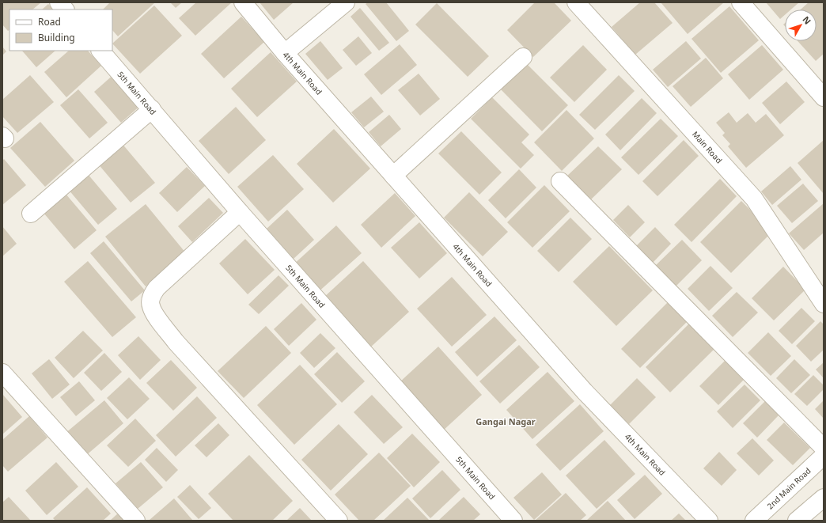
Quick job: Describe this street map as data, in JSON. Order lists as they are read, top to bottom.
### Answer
{
  "streets": {
    "street": [
      "4th Main Road",
      "5th Main Road",
      "Main Road",
      "2nd Main Road"
    ]
  },
  "districts": ["Gangai Nagar"],
  "legend": ["Road", "Building"],
  "north": "top right"
}
